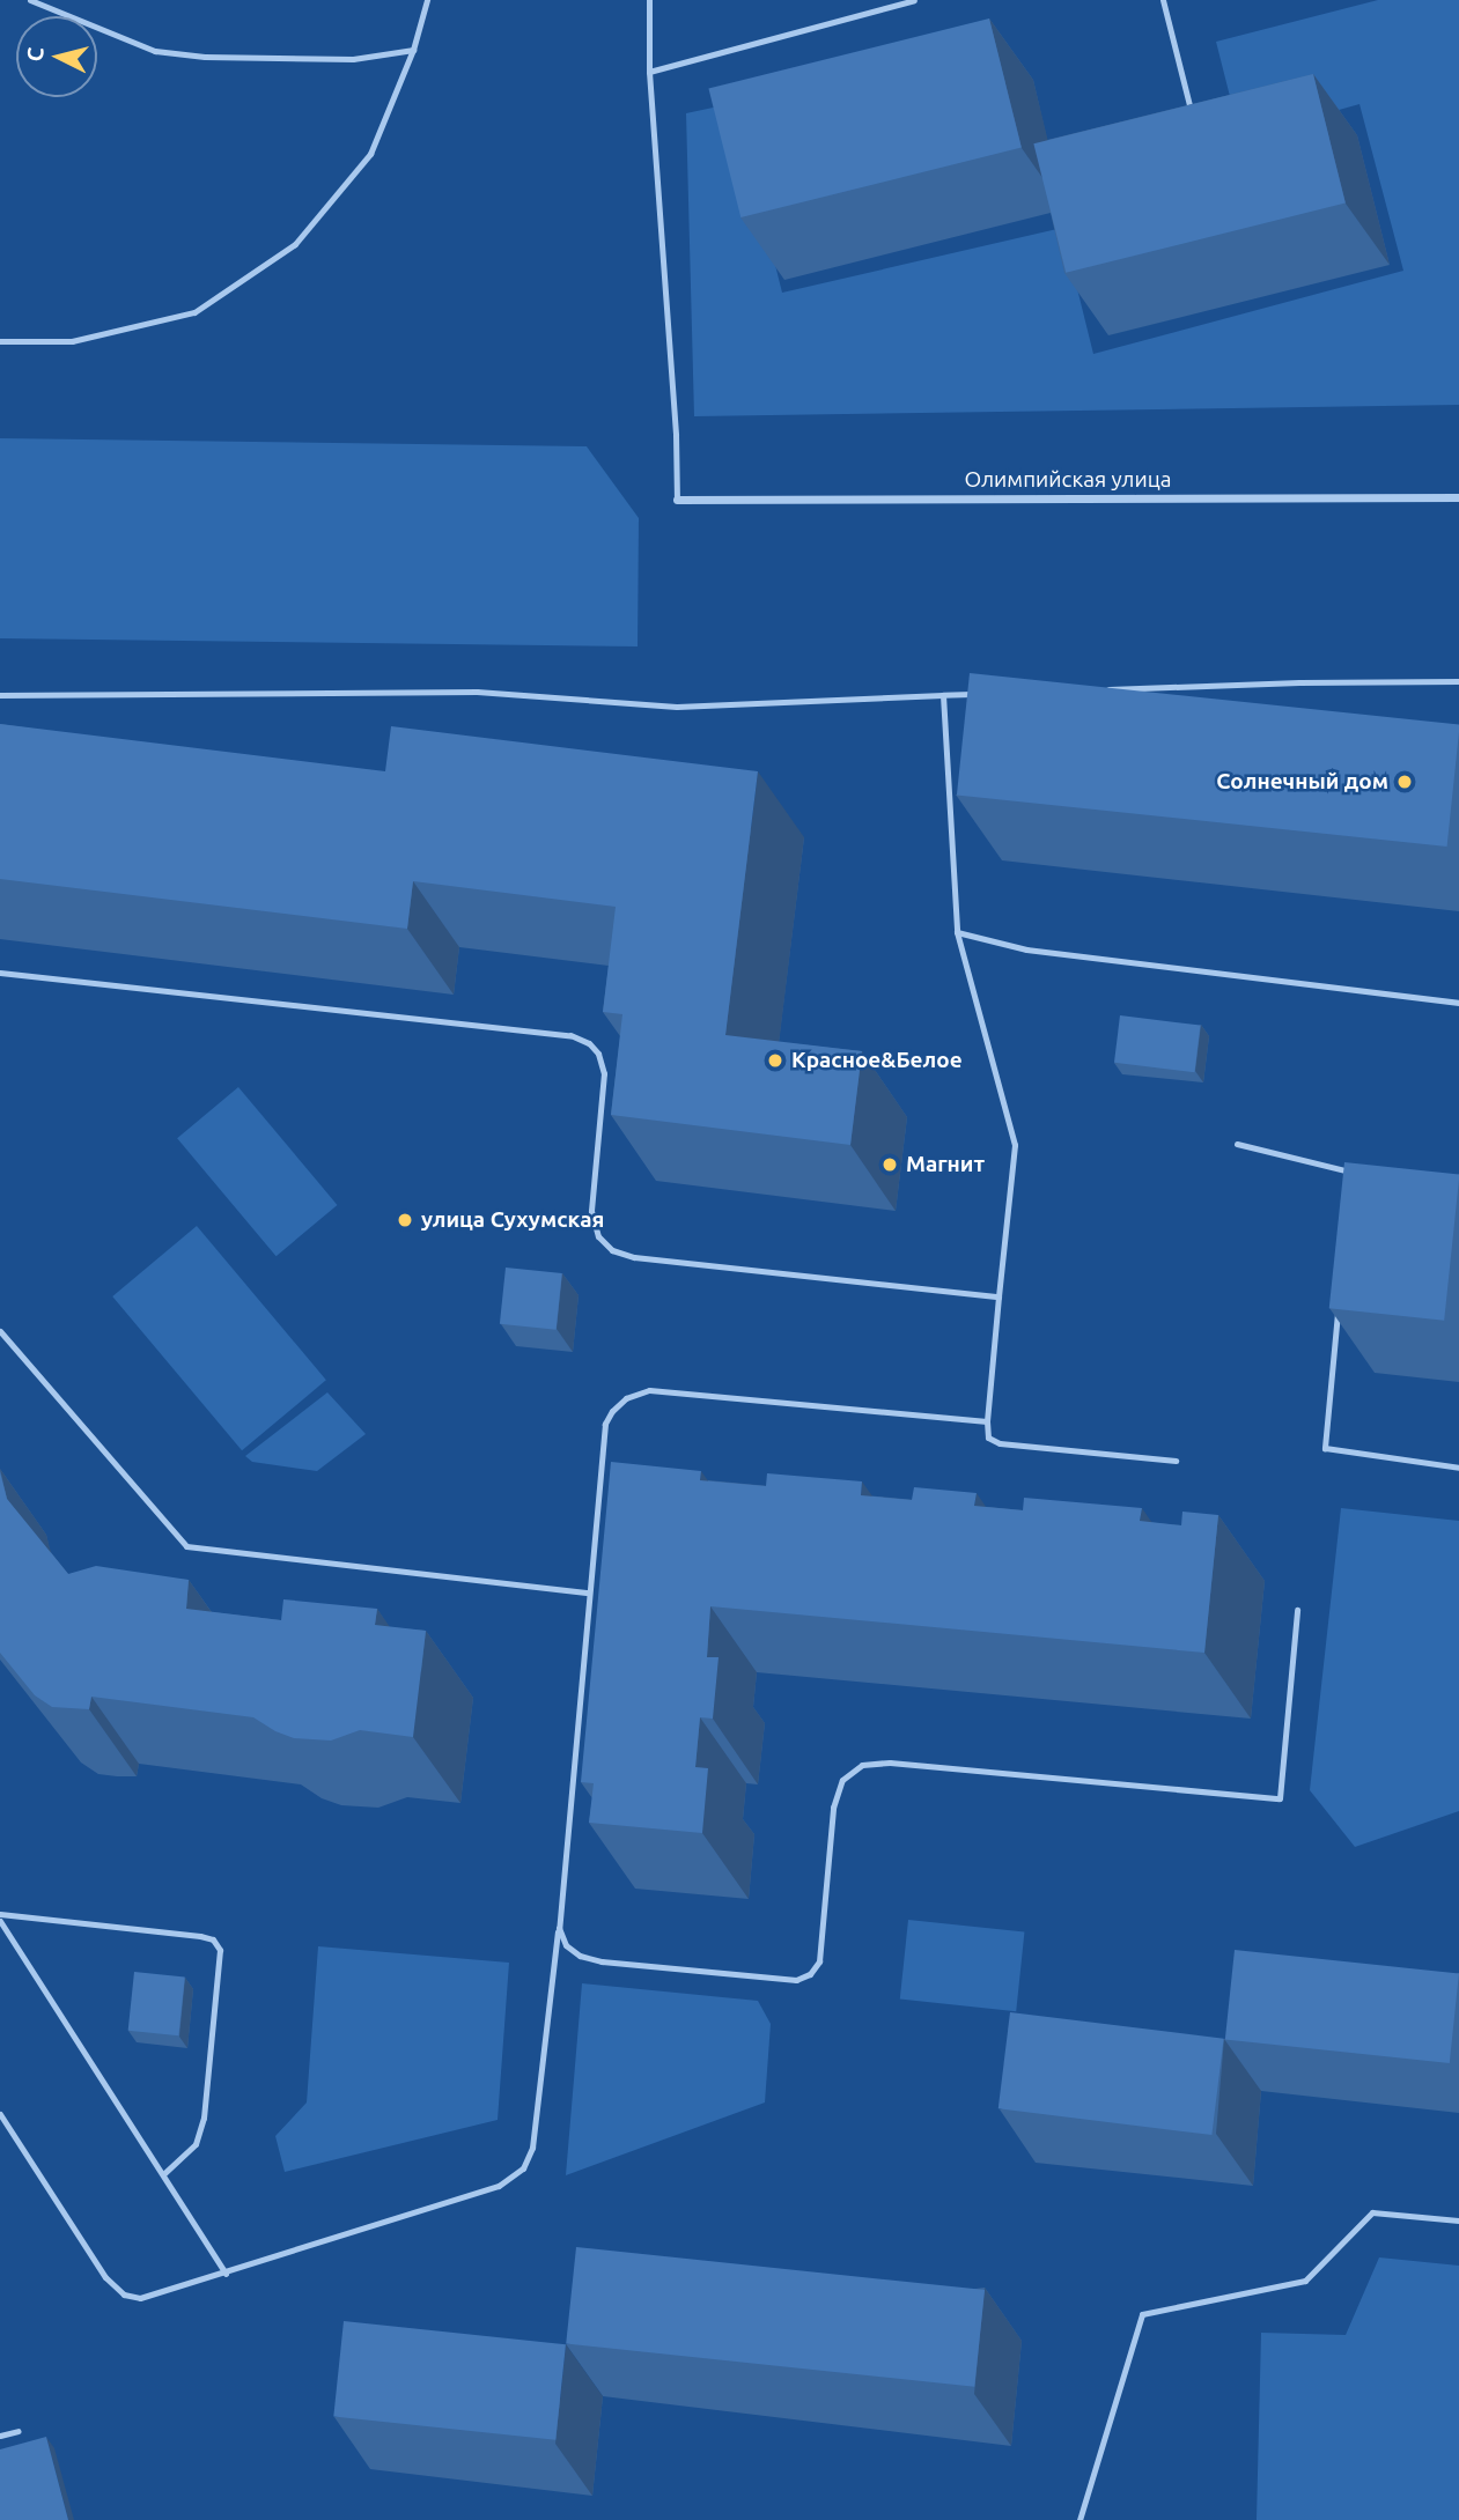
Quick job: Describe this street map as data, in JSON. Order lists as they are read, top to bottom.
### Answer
{
  "streets": {
    "street": ["Олимпийская улица"]
  },
  "places": [
    "Солнечный дом",
    "Красное&Белое",
    "Магнит",
    "улица Сухумская"
  ],
  "north": "left"
}
